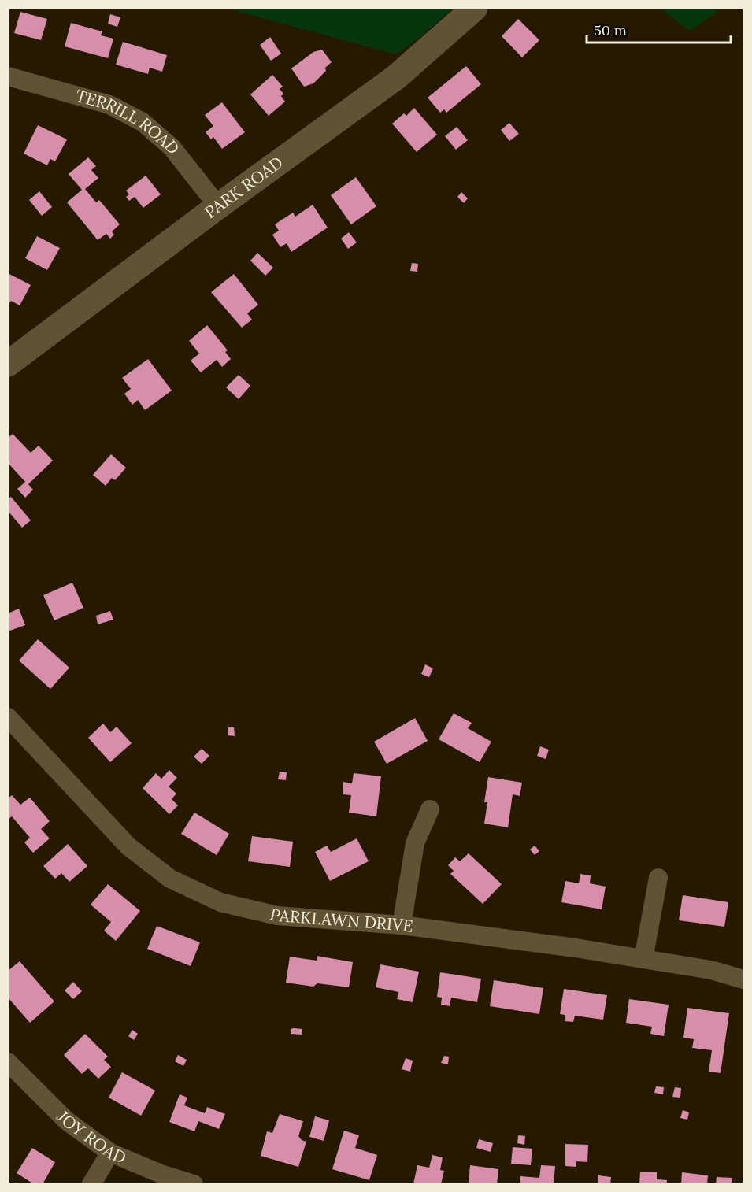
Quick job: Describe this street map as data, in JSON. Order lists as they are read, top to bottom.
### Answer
{
  "streets": {
    "main road": ["PARK ROAD"],
    "street": ["TERRILL ROAD", "PARKLAWN DRIVE", "JOY ROAD"]
  },
  "crossings": [
    ["TERRILL ROAD", "PARK ROAD"]
  ],
  "scale_bar": "50 m"
}
